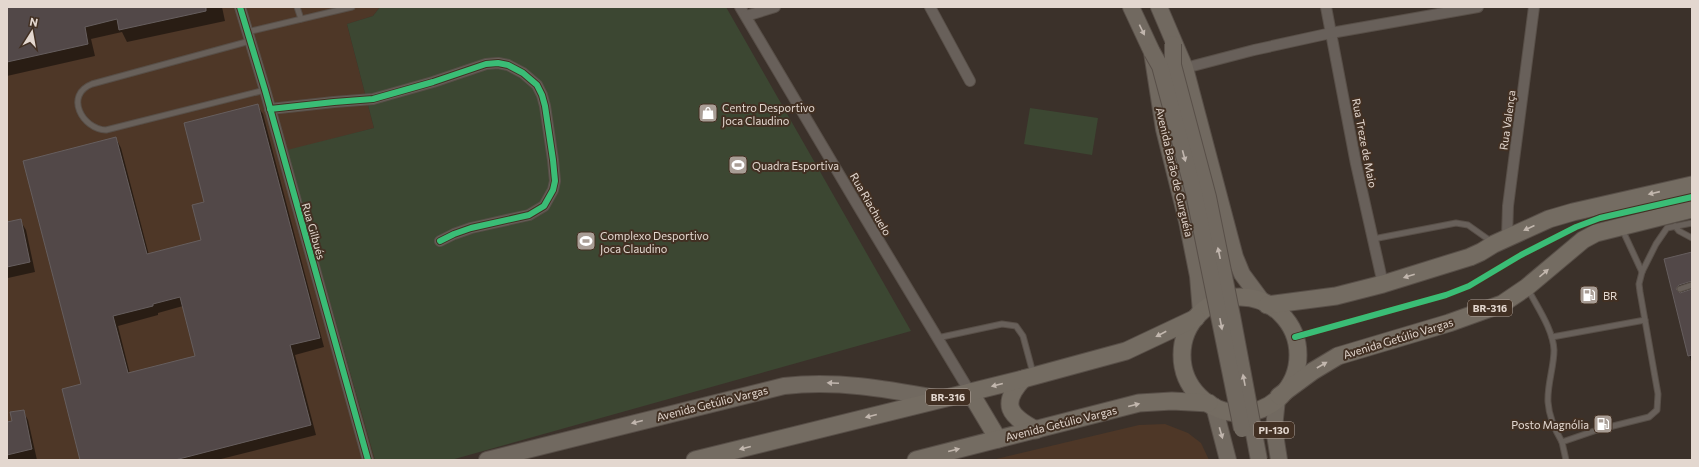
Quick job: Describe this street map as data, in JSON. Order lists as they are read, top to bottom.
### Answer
{
  "streets": {
    "highway": ["BR-316", "Avenida Getúlio Vargas"],
    "main road": ["Avenida Barão de Gurguéia", "PI-130"],
    "street": [
      "Rua Valença",
      "Rua Treze de Maio",
      "Rua Riachuelo",
      "Rua Gilbués"
    ]
  },
  "crossings": [
    ["Rua Valença", "Avenida Getúlio Vargas"],
    ["Rua Treze de Maio", "Avenida Getúlio Vargas"],
    ["Avenida Barão de Gurguéia", "BR-316"],
    ["Avenida Barão de Gurguéia", "Avenida Getúlio Vargas"],
    ["Avenida Barão de Gurguéia", "PI-130"],
    ["Rua Riachuelo", "Avenida Getúlio Vargas"],
    ["BR-316", "Avenida Getúlio Vargas"],
    ["BR-316", "PI-130"],
    ["Avenida Getúlio Vargas", "PI-130"]
  ],
  "places": {
    "shop": ["Centro Desportivo Joca Claudino"],
    "sports": ["Quadra Esportiva", "Complexo Desportivo Joca Claudino"],
    "fuel station": ["BR", "Posto Magnólia"]
  },
  "north": "top"
}
